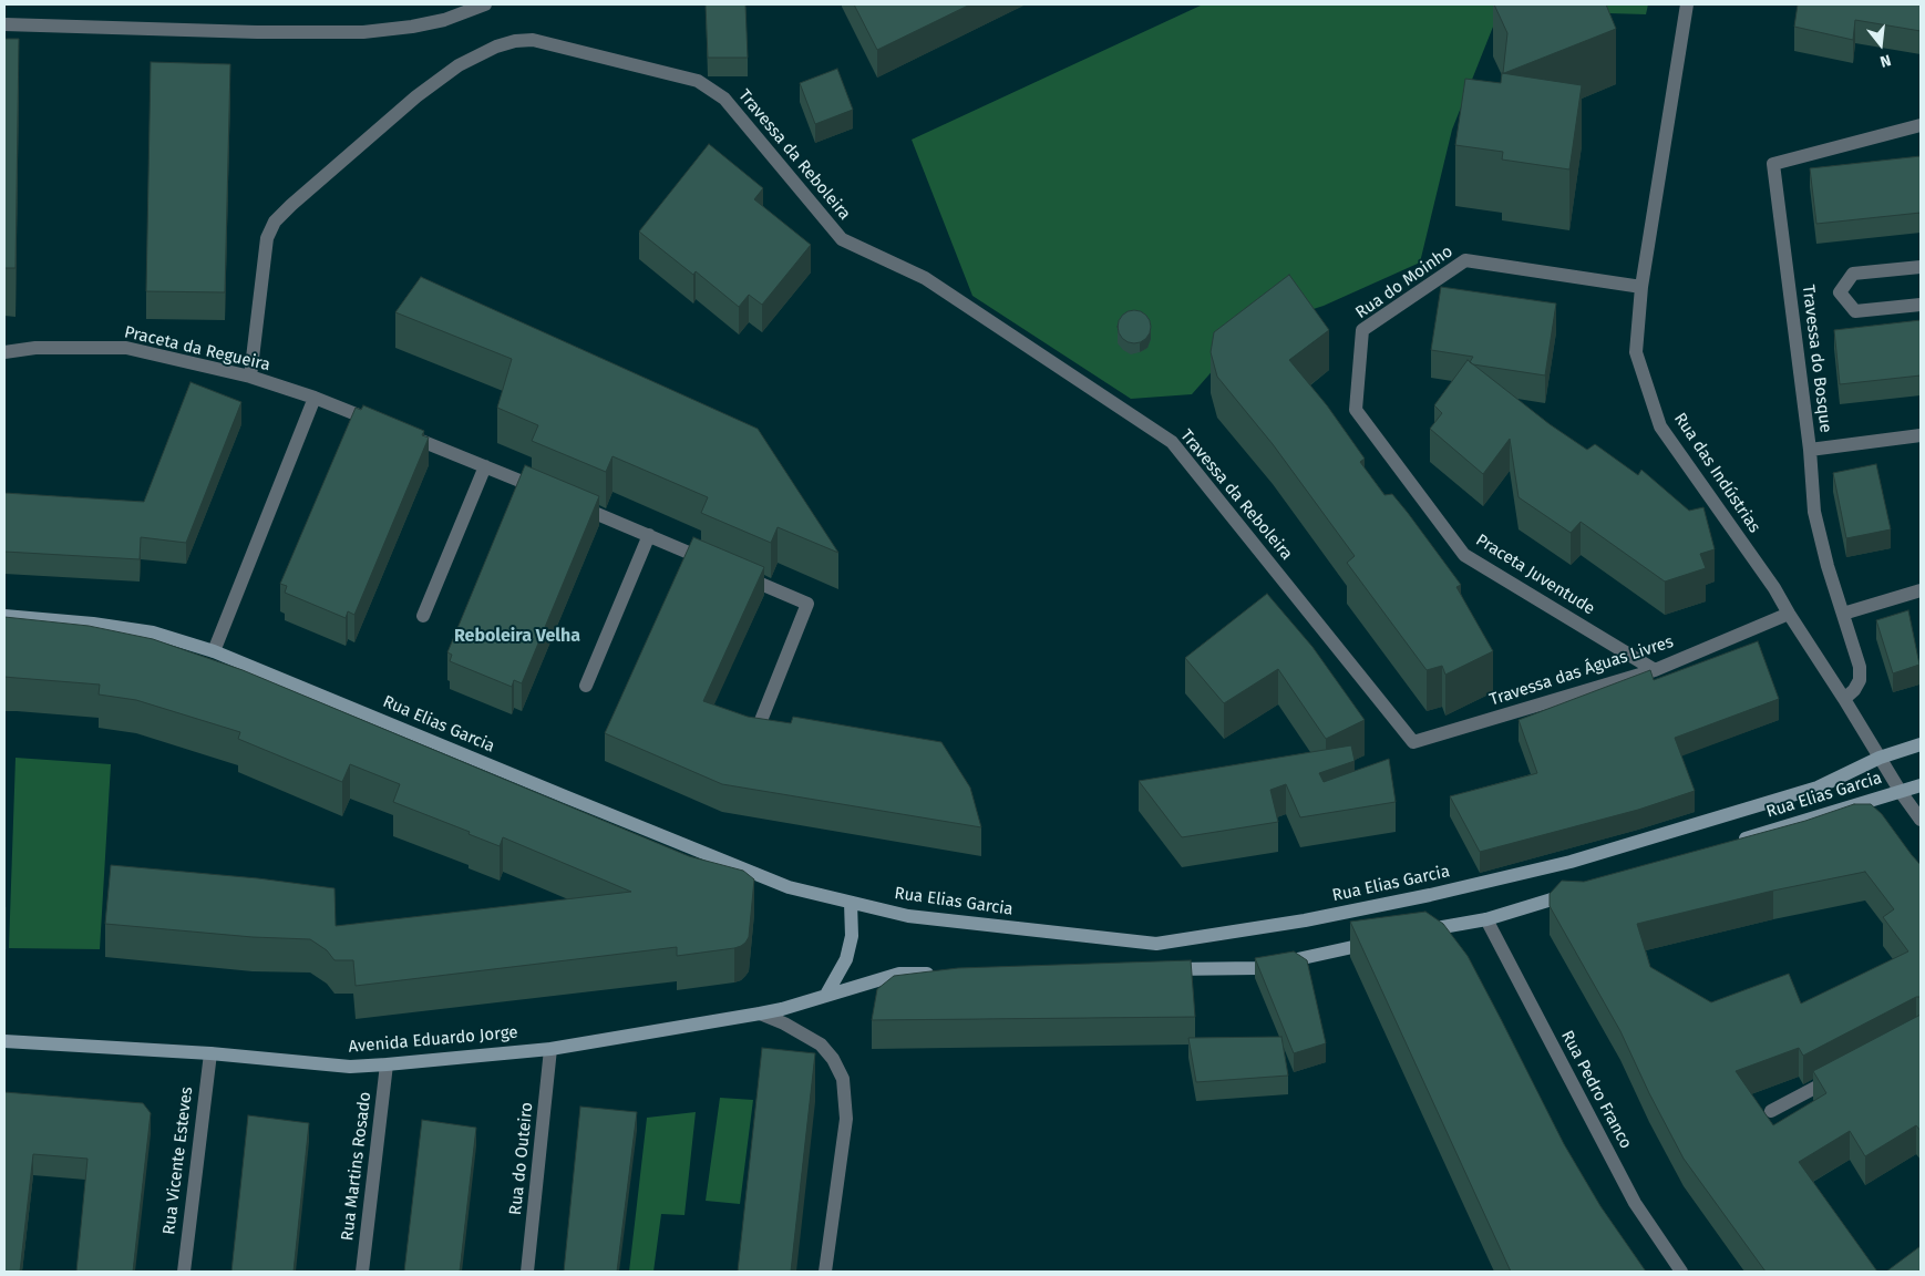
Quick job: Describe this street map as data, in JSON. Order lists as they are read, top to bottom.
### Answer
{
  "streets": {
    "main road": ["Rua Elias Garcia", "Avenida Eduardo Jorge"],
    "street": [
      "Travessa da Reboleira",
      "Rua do Moinho",
      "Praceta da Regueira",
      "Travessa do Bosque",
      "Rua das Indústrias",
      "Praceta Juventude",
      "Travessa das Águas Livres",
      "Rua Pedro Franco",
      "Rua do Outeiro",
      "Rua Vicente Esteves",
      "Rua Martins Rosado"
    ]
  },
  "crossings": [
    ["Travessa da Reboleira", "Praceta da Regueira"],
    ["Travessa da Reboleira", "Travessa das Águas Livres"],
    ["Rua do Moinho", "Rua das Indústrias"],
    ["Rua do Moinho", "Praceta Juventude"],
    ["Travessa do Bosque", "Rua das Indústrias"],
    ["Rua das Indústrias", "Travessa das Águas Livres"],
    ["Rua das Indústrias", "Rua Elias Garcia"],
    ["Praceta Juventude", "Travessa das Águas Livres"],
    ["Avenida Eduardo Jorge", "Rua do Outeiro"],
    ["Avenida Eduardo Jorge", "Rua Vicente Esteves"],
    ["Avenida Eduardo Jorge", "Rua Martins Rosado"]
  ],
  "districts": ["Reboleira Velha"],
  "north": "bottom"
}
